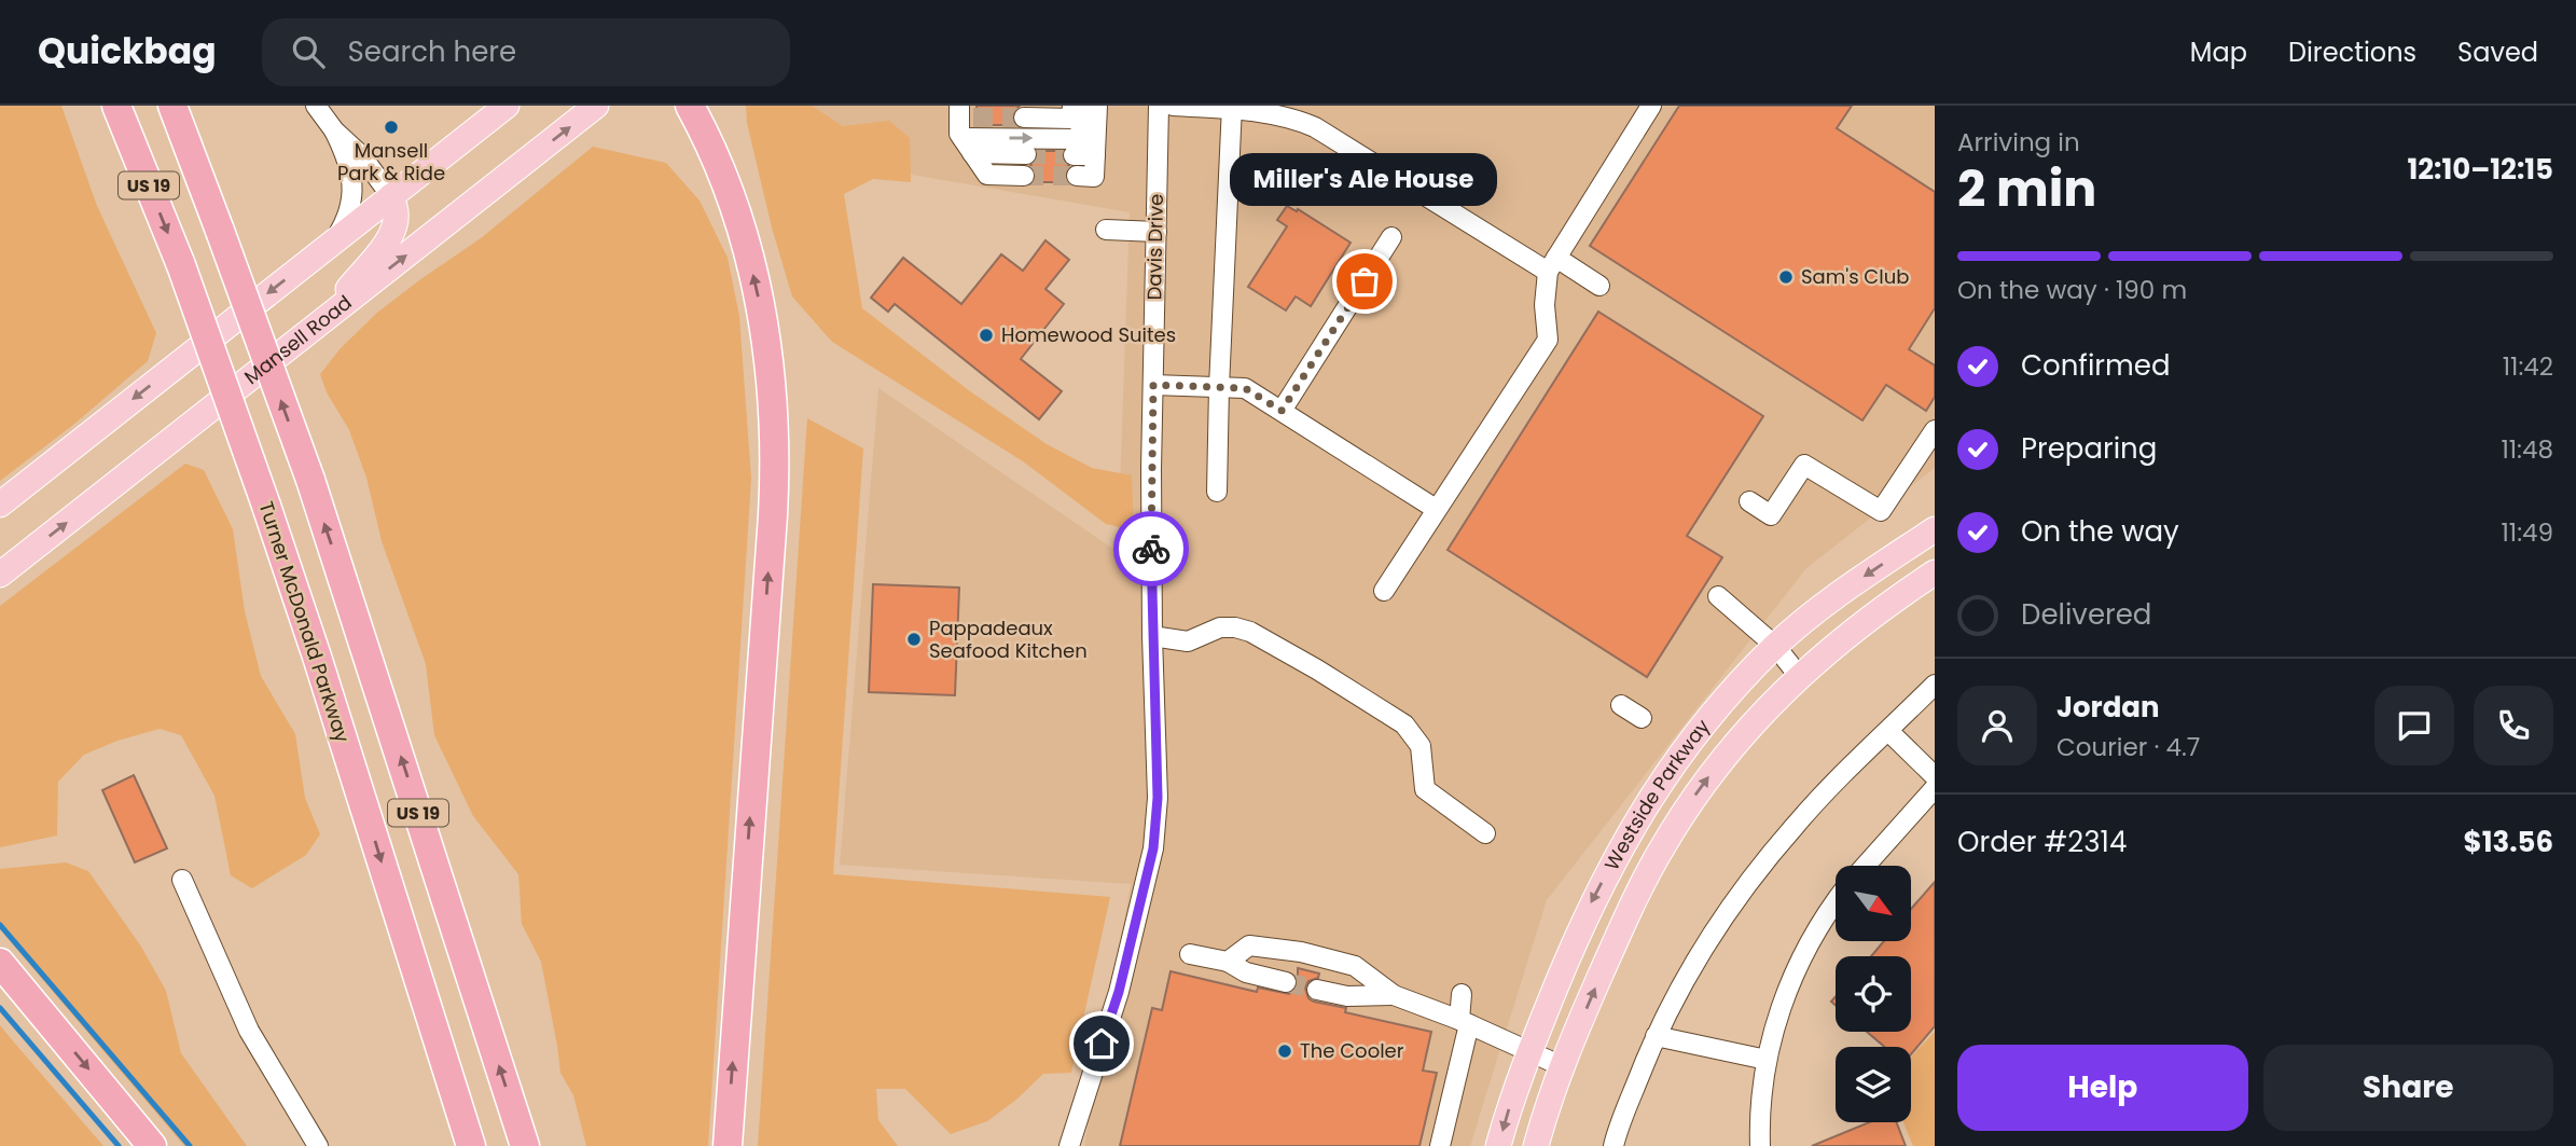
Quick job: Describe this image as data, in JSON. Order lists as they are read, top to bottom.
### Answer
{
  "streets": {
    "highway": ["US 19", "Turner McDonald Parkway"],
    "main road": ["Mansell Road", "Westside Parkway"],
    "street": ["Davis Drive"]
  },
  "places": [
    "Mansell Park & Ride",
    "Sam's Club",
    "Miller's Ale House",
    "Homewood Suites",
    "Pappadeaux Seafood Kitchen",
    "The Cooler"
  ],
  "north": "bottom right",
  "page": {
    "header": "Quickbag",
    "search": "Search here",
    "nav": ["Map", "Directions", "Saved"],
    "heading": ["2 min", "Arriving in", "12:10–12:15"],
    "panel": [
      "Jordan",
      "Courier · 4.7",
      "Order #2314",
      "$13.56"
    ],
    "bubble": "Miller's Ale House",
    "bar": "On the way · 190 m",
    "list": [
      ["Confirmed", "11:42"],
      ["Preparing", "11:48"],
      ["On the way", "11:49"],
      "Delivered"
    ],
    "buttons": ["Help", "Share"]
  }
}
